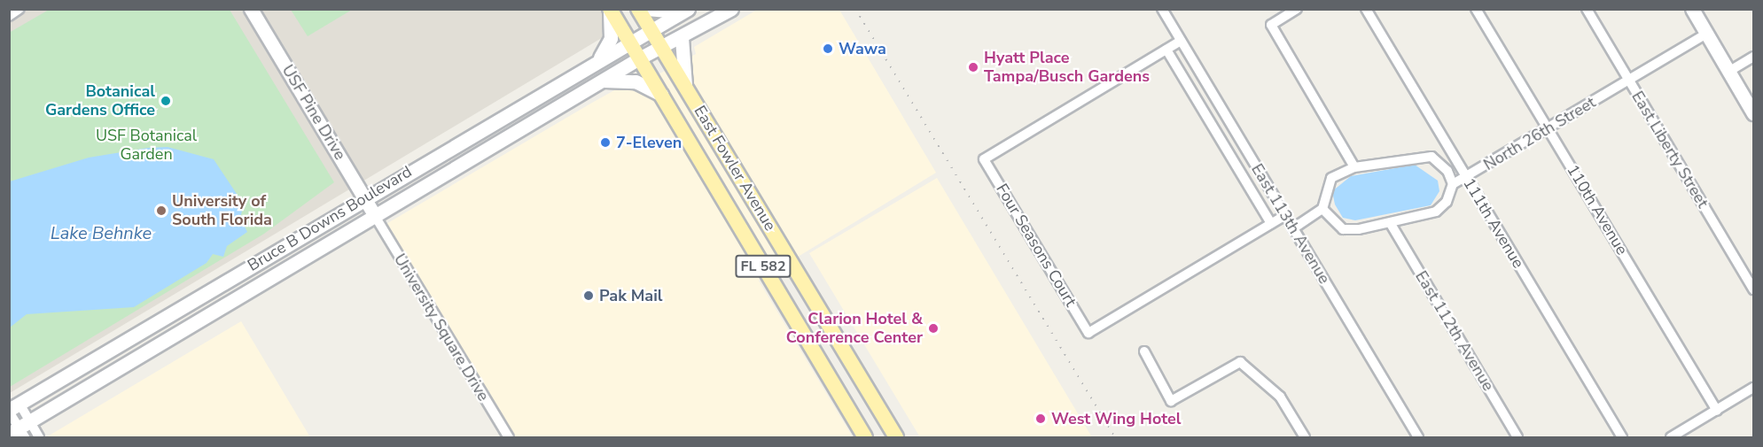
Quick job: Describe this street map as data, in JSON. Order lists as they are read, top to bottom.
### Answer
{
  "streets": {
    "main road": [
      "USF Pine Drive",
      "East Fowler Avenue",
      "Bruce B Downs Boulevard",
      "FL 582"
    ],
    "street": [
      "North 26th Street",
      "East Liberty Street",
      "110th Avenue",
      "111th Avenue",
      "East 113th Avenue",
      "Four Seasons Court",
      "University Square Drive",
      "East 112th Avenue"
    ]
  },
  "crossings": [
    ["USF Pine Drive", "Bruce B Downs Boulevard"],
    ["USF Pine Drive", "University Square Drive"],
    ["North 26th Street", "East Liberty Street"],
    ["North 26th Street", "110th Avenue"],
    ["North 26th Street", "111th Avenue"],
    ["East Fowler Avenue", "Bruce B Downs Boulevard"],
    ["Bruce B Downs Boulevard", "University Square Drive"],
    ["East 113th Avenue", "Four Seasons Court"]
  ],
  "water": ["Lake Behnke"],
  "parks": ["USF Botanical Garden"],
  "places": [
    "Wawa",
    "Hyatt Place Tampa/Busch Gardens",
    "Botanical Gardens Office",
    "7-Eleven",
    "University of South Florida",
    "Pak Mail",
    "Clarion Hotel & Conference Center",
    "West Wing Hotel"
  ]
}
